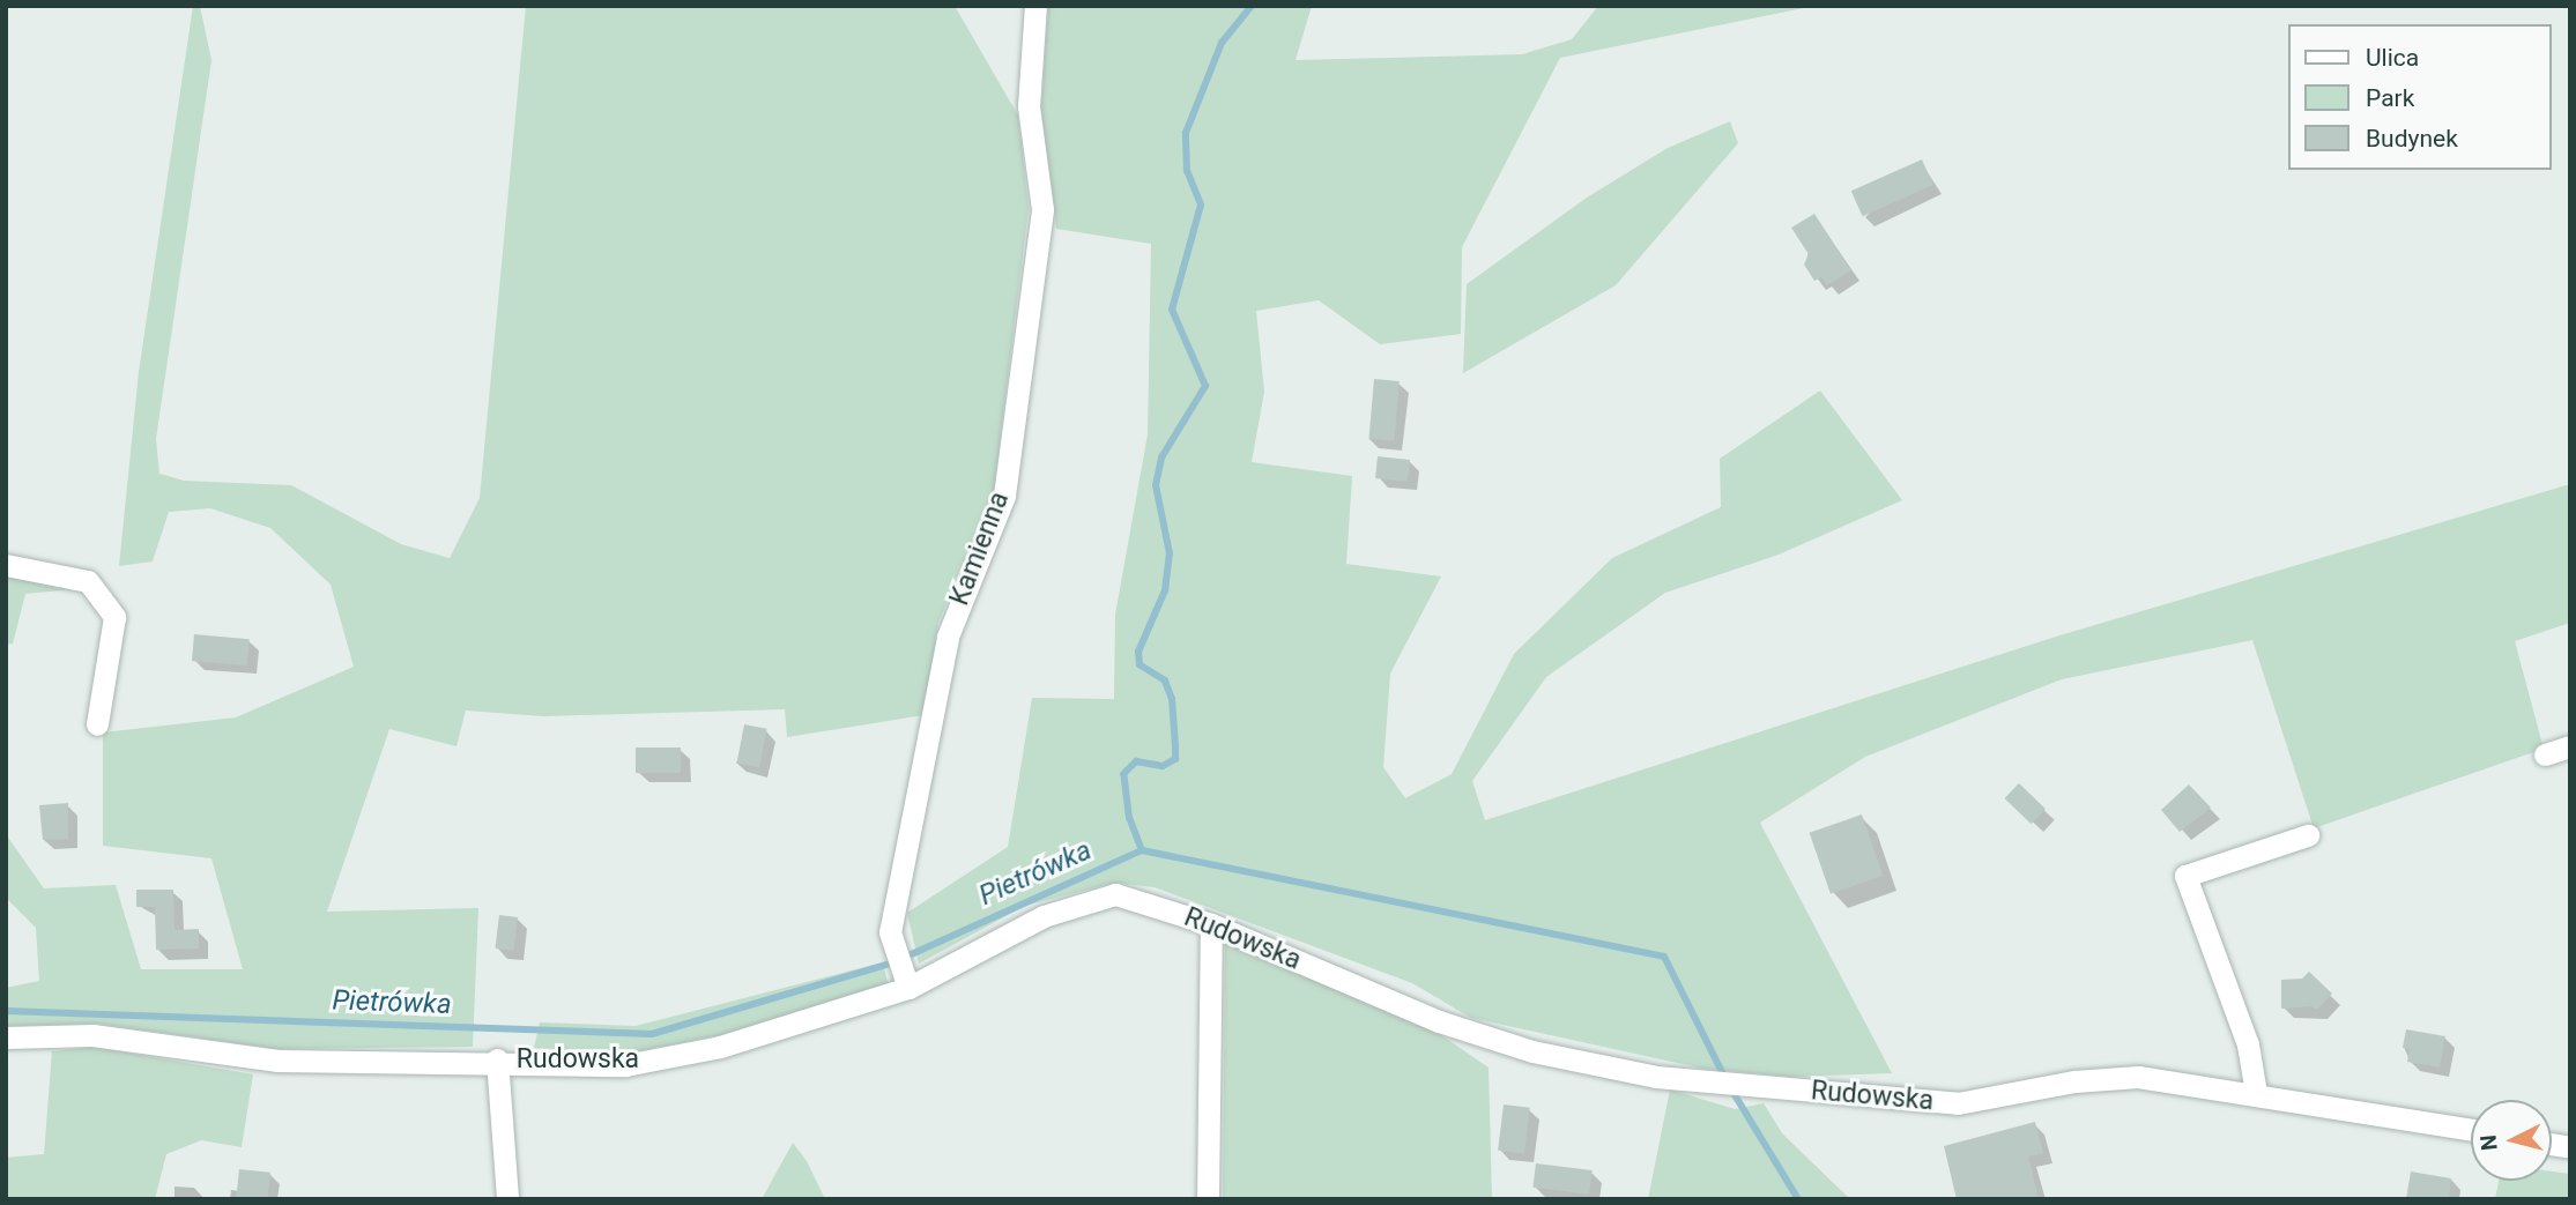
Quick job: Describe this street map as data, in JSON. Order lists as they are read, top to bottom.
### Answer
{
  "streets": {
    "street": ["Kamienna", "Rudowska"]
  },
  "crossings": [
    ["Kamienna", "Rudowska"]
  ],
  "water": ["Pietrówka"],
  "legend": ["Ulica", "Park", "Budynek"],
  "north": "left"
}
